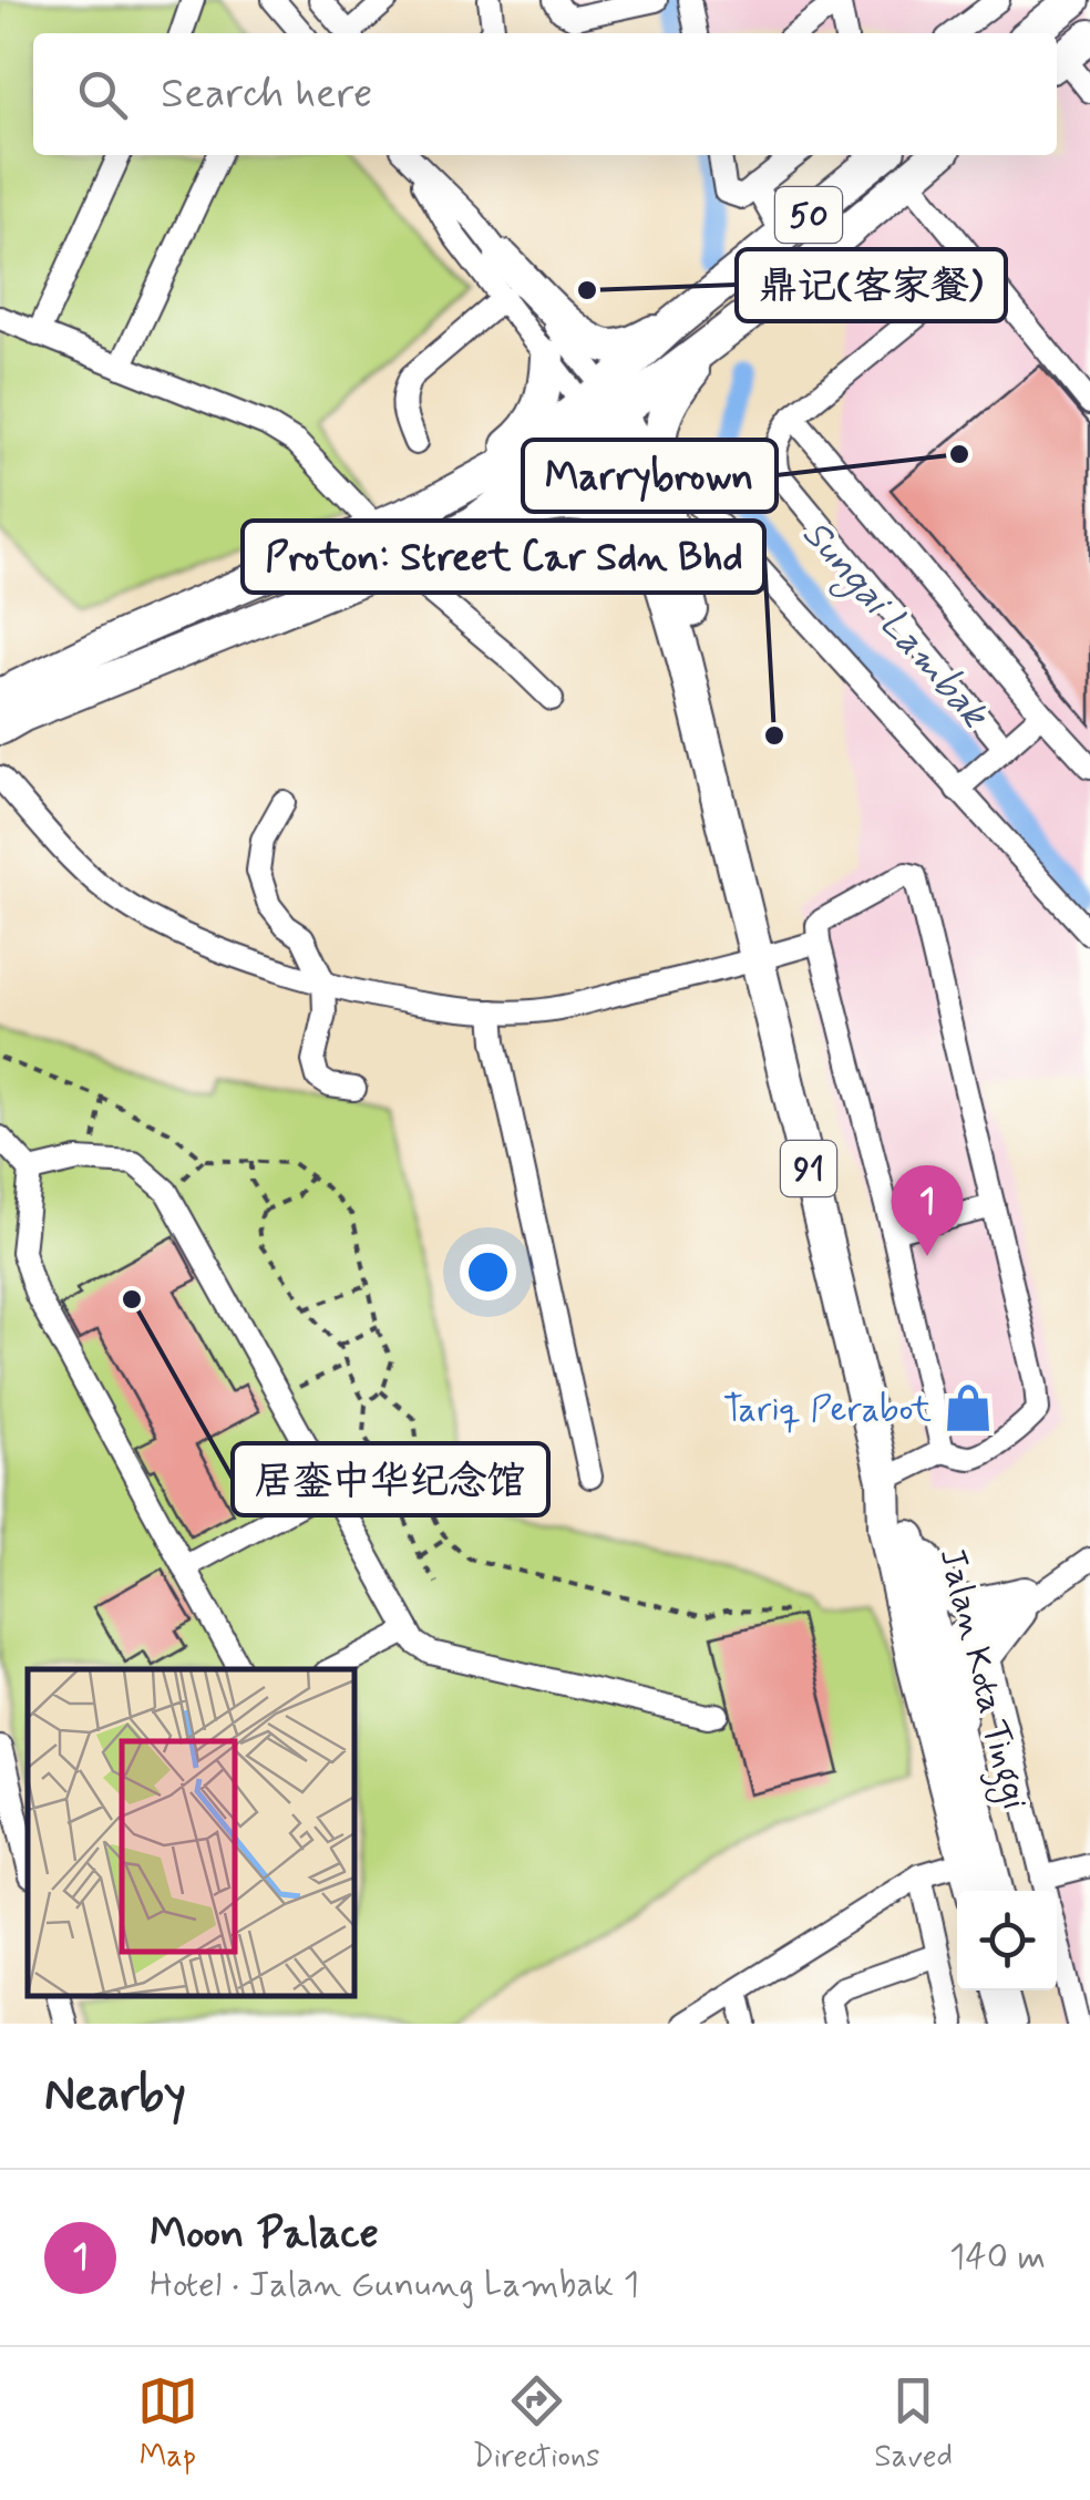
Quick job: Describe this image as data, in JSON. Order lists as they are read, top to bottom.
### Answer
{
  "streets": {
    "highway": ["50", "91", "Jalan Kota Tinggi"]
  },
  "crossings": [
    ["50", "Jalan Kota Tinggi"]
  ],
  "water": ["Sungai Lambak"],
  "places": {
    "other": [
      "鼎记(客家餐)",
      "Marrybrown",
      "Proton: Street Car Sdn Bhd",
      "居銮中华纪念馆"
    ],
    "shop": ["Tariq Perabot"]
  },
  "page": {
    "search": "Search here",
    "pins": "1",
    "heading": "Nearby",
    "list": [
      {
        "mark": "1",
        "name": "Moon Palace",
        "note": "Hotel · Jalan Gunung Lambak 1",
        "value": "140 m"
      }
    ],
    "nav": ["Map", "Directions", "Saved"]
  }
}
